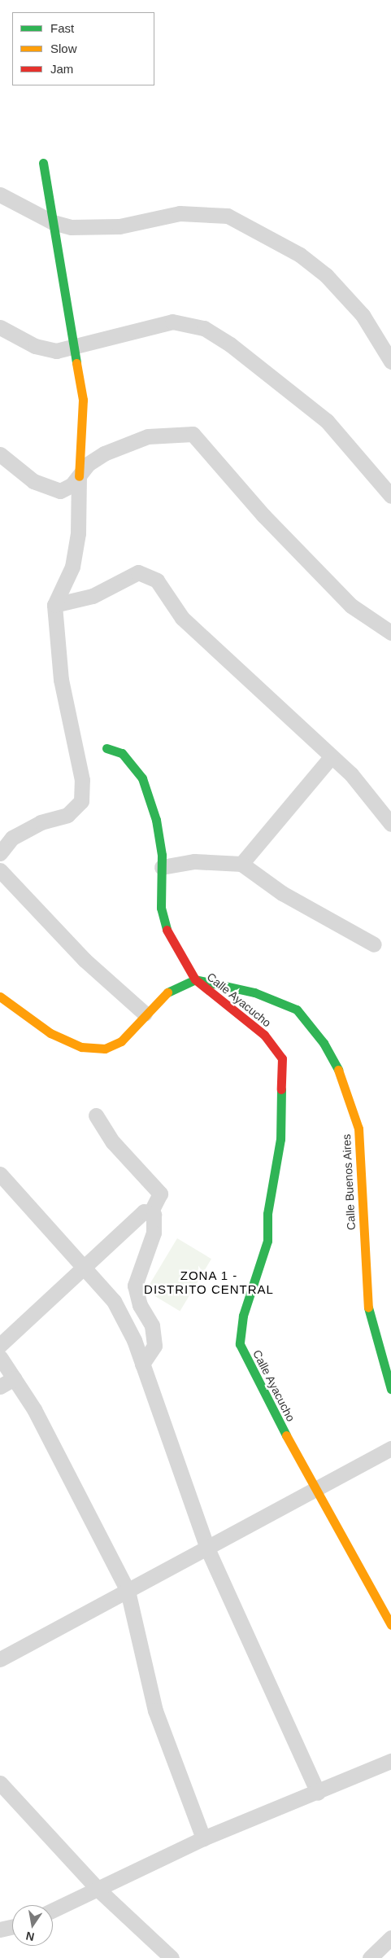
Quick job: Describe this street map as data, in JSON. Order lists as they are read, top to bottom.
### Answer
{
  "streets": {
    "street": ["Calle Ayacucho", "Calle Buenos Aires"]
  },
  "crossings": [
    ["Calle Ayacucho", "Calle Buenos Aires"]
  ],
  "districts": ["ZONA 1 - DISTRITO CENTRAL"],
  "legend": ["Fast", "Slow", "Jam"],
  "north": "bottom"
}
